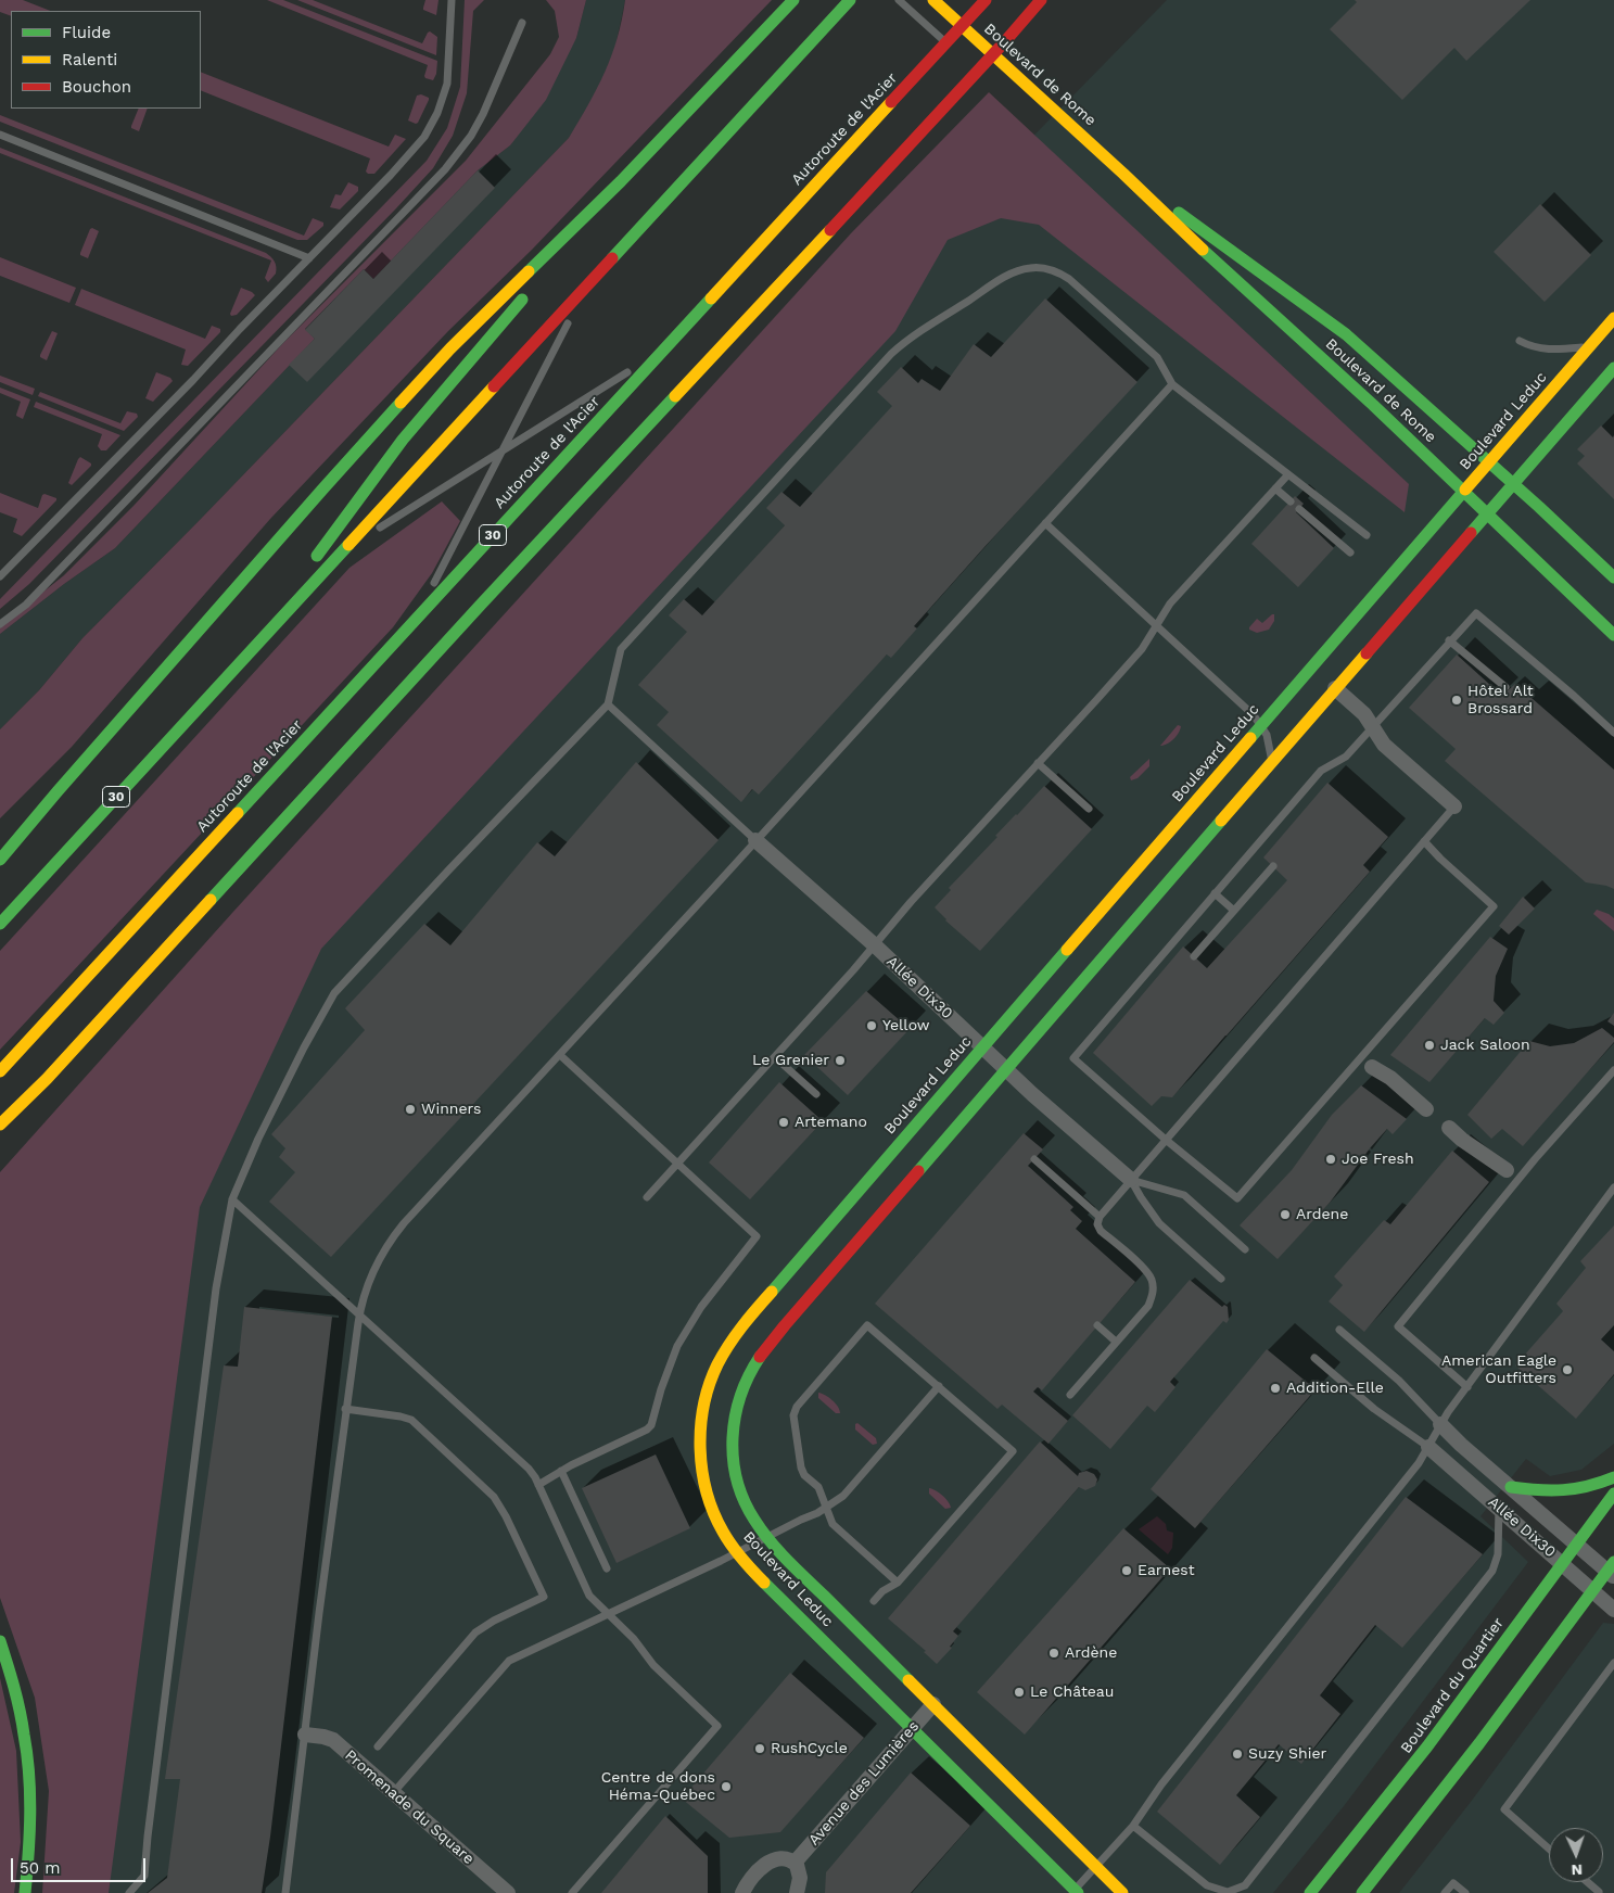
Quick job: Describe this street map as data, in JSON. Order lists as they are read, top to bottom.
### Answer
{
  "streets": {
    "main road": [
      "Boulevard de Rome",
      "Autoroute de l'Acier",
      "Boulevard Leduc",
      "30",
      "Boulevard du Quartier"
    ],
    "street": ["Allée Dix30", "Avenue des Lumières", "Promenade du Square"]
  },
  "crossings": [
    ["Boulevard de Rome", "Boulevard Leduc"],
    ["Boulevard Leduc", "Allée Dix30"],
    ["Boulevard Leduc", "Avenue des Lumières"],
    ["Allée Dix30", "Boulevard du Quartier"]
  ],
  "places": [
    "Hôtel Alt Brossard",
    "Yellow",
    "Jack Saloon",
    "Le Grenier",
    "Winners",
    "Artemano",
    "Joe Fresh",
    "Ardene",
    "American Eagle Outfitters",
    "Addition-Elle",
    "Earnest",
    "Ardène",
    "Le Château",
    "RushCycle",
    "Suzy Shier",
    "Centre de dons Héma-Québec"
  ],
  "legend": ["Fluide", "Ralenti", "Bouchon"],
  "scale_bar": "50 m",
  "north": "bottom"
}
